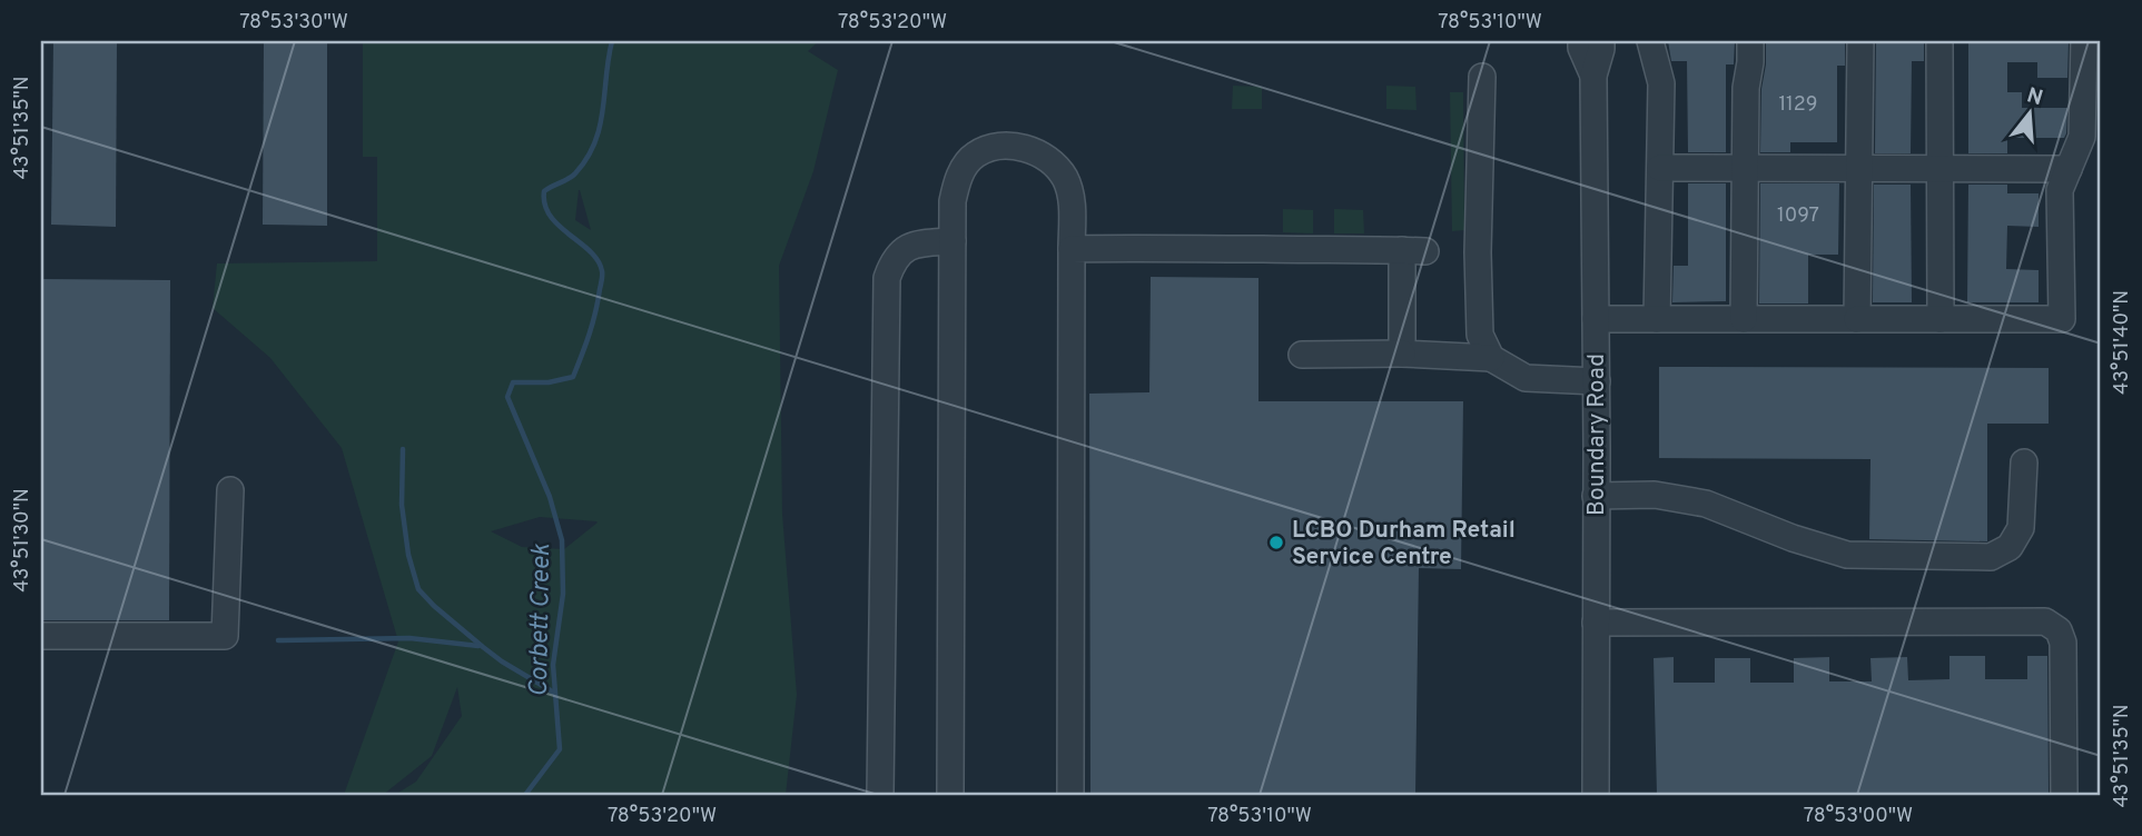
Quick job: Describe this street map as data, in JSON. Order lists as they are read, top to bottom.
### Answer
{
  "streets": {
    "street": ["Boundary Road"]
  },
  "water": ["Corbett Creek"],
  "places": ["LCBO Durham Retail Service Centre"],
  "house_numbers": ["1129", "1097"],
  "north": "top",
  "coordinates": [
    "78°53'30\"W",
    "78°53'20\"W",
    "78°53'10\"W",
    "43°51'35\"N",
    "43°51'40\"N",
    "43°51'30\"N",
    "78°53'00\"W"
  ]
}
